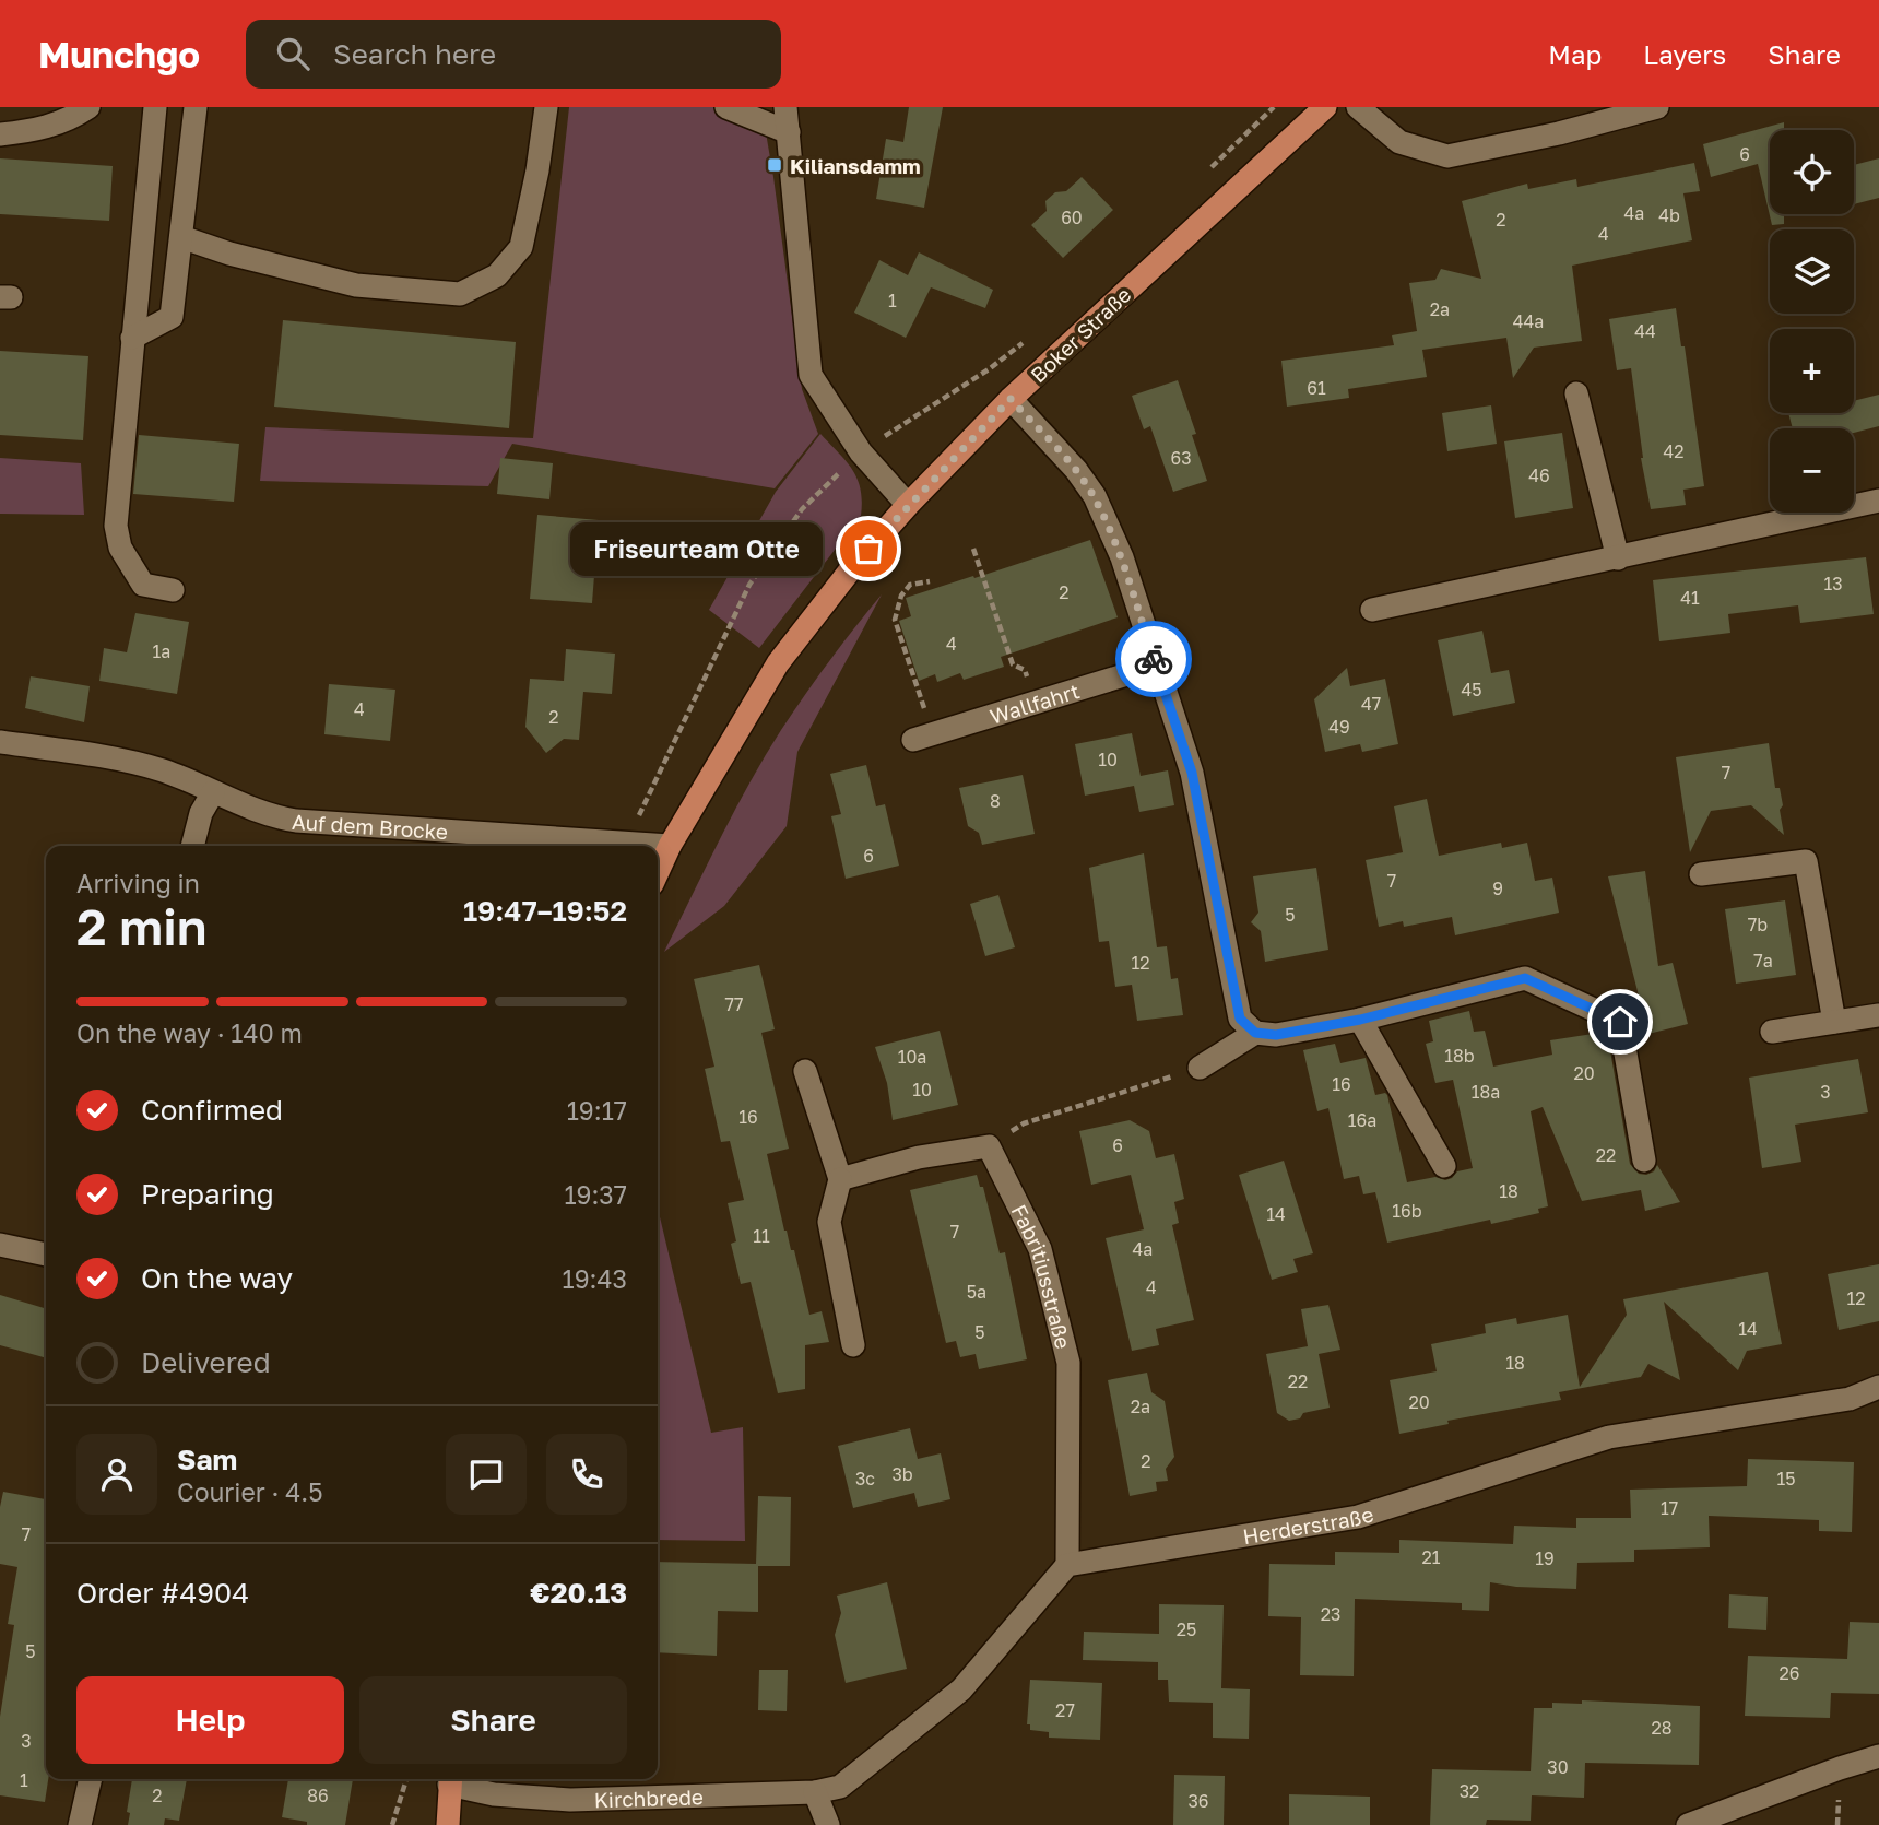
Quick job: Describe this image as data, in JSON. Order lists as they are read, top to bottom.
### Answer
{
  "streets": {
    "main road": ["Boker Straße"],
    "street": [
      "Wallfahrt",
      "Auf dem Brocke",
      "Fabritiusstraße",
      "Herderstraße",
      "Kirchbrede"
    ]
  },
  "crossings": [
    ["Boker Straße", "Auf dem Brocke"],
    ["Fabritiusstraße", "Herderstraße"]
  ],
  "places": {
    "transit": ["Kiliansdamm"],
    "other": ["Friseurteam Otte"]
  },
  "house_numbers": [
    "6",
    "4a",
    "4b",
    "60",
    "2",
    "4",
    "1",
    "2a",
    "44a",
    "44",
    "61",
    "42",
    "63",
    "46",
    "13",
    "2",
    "41",
    "4",
    "1a",
    "45",
    "47",
    "4",
    "2",
    "49",
    "10",
    "7",
    "8",
    "6",
    "7",
    "9",
    "5",
    "7b",
    "7a",
    "12",
    "77",
    "18b",
    "10a",
    "20",
    "16",
    "10",
    "18a",
    "3",
    "16",
    "16a",
    "6",
    "22",
    "18",
    "16b",
    "14",
    "7",
    "11",
    "4a",
    "4",
    "5a",
    "12",
    "14",
    "5",
    "18",
    "22",
    "20",
    "2a",
    "2",
    "3b",
    "3c",
    "15",
    "17",
    "7",
    "21",
    "19",
    "23",
    "25",
    "5",
    "26",
    "27",
    "28",
    "3",
    "30",
    "1",
    "32",
    "2",
    "86",
    "36"
  ],
  "page": {
    "header": "Munchgo",
    "search": "Search here",
    "nav": ["Map", "Layers", "Share"],
    "map_buttons": ["+", "−"],
    "bubble": "Friseurteam Otte",
    "heading": ["2 min", "Arriving in", "19:47–19:52"],
    "panel": [
      "Sam",
      "Courier · 4.5",
      "Order #4904",
      "€20.13"
    ],
    "bar": "On the way · 140 m",
    "list": [
      ["Confirmed", "19:17"],
      ["Preparing", "19:37"],
      ["On the way", "19:43"],
      "Delivered"
    ],
    "buttons": ["Help", "Share"]
  }
}
